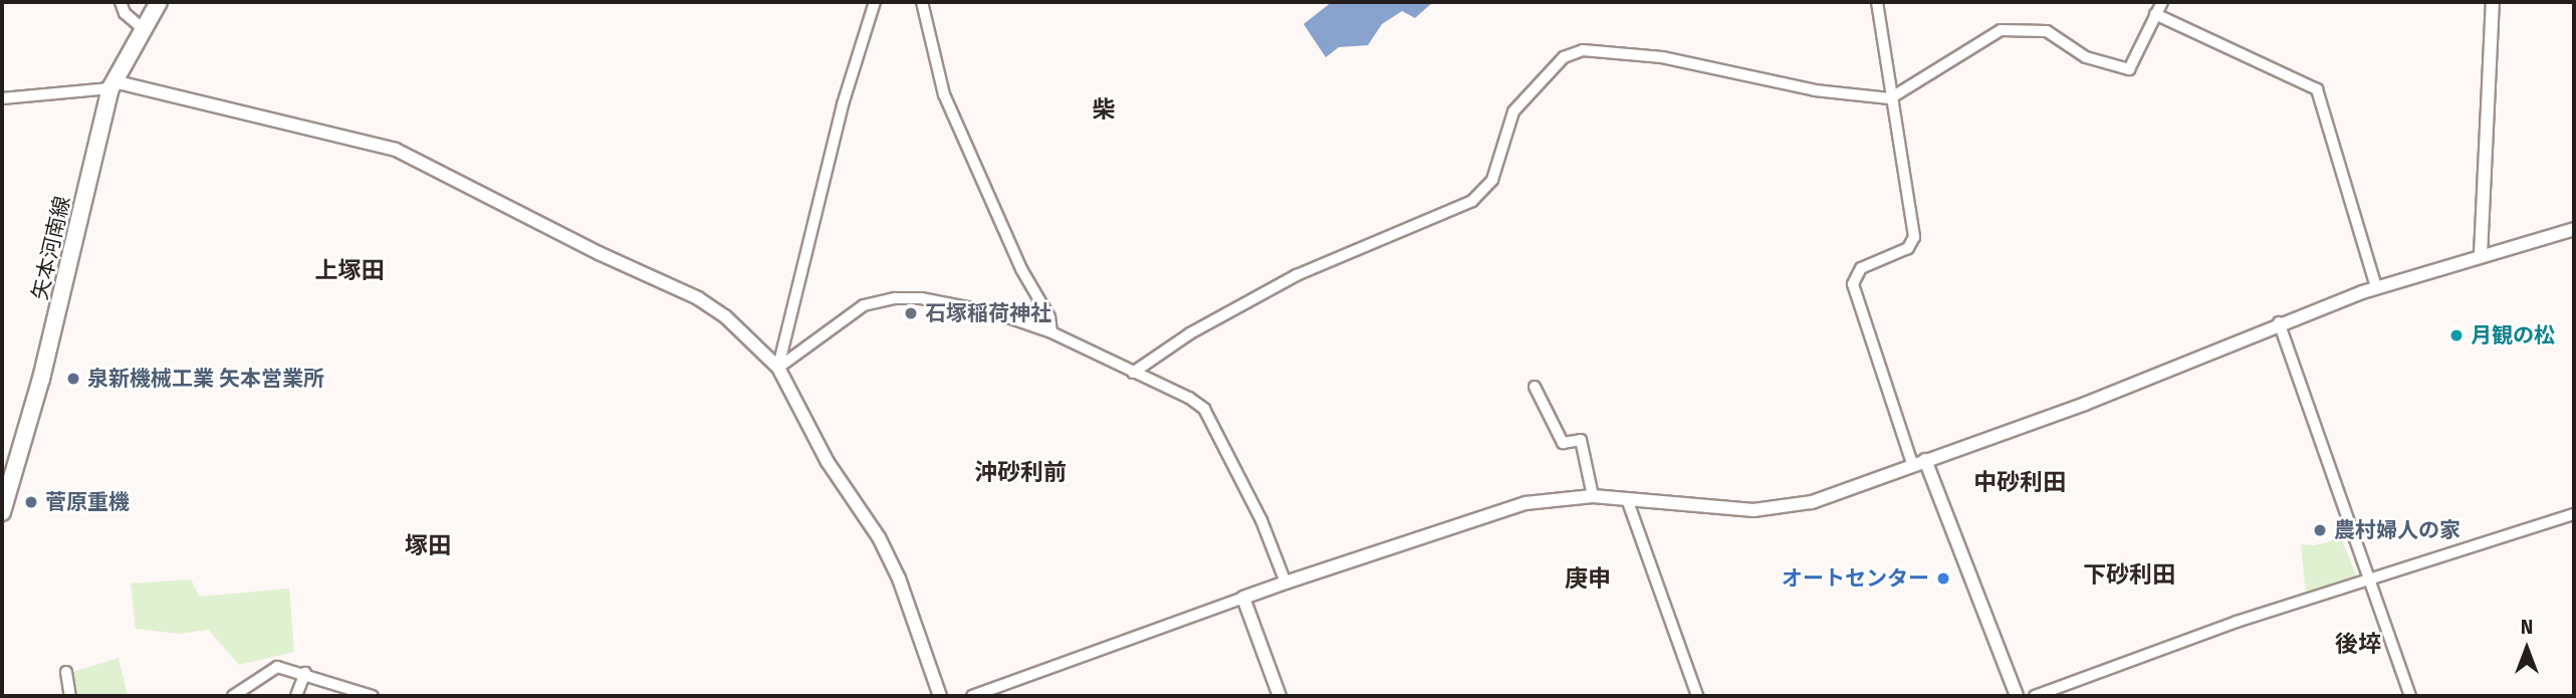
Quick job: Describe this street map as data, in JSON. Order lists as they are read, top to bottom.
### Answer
{
  "streets": {
    "main road": ["矢本河南線"]
  },
  "districts": [
    "柴",
    "上塚田",
    "沖砂利前",
    "中砂利田",
    "塚田",
    "下砂利田",
    "庚申",
    "後埣"
  ],
  "places": [
    "石塚稲荷神社",
    "月観の松",
    "泉新機械工業 矢本営業所",
    "菅原重機",
    "農村婦人の家",
    "オートセンター"
  ],
  "north": "top"
}
